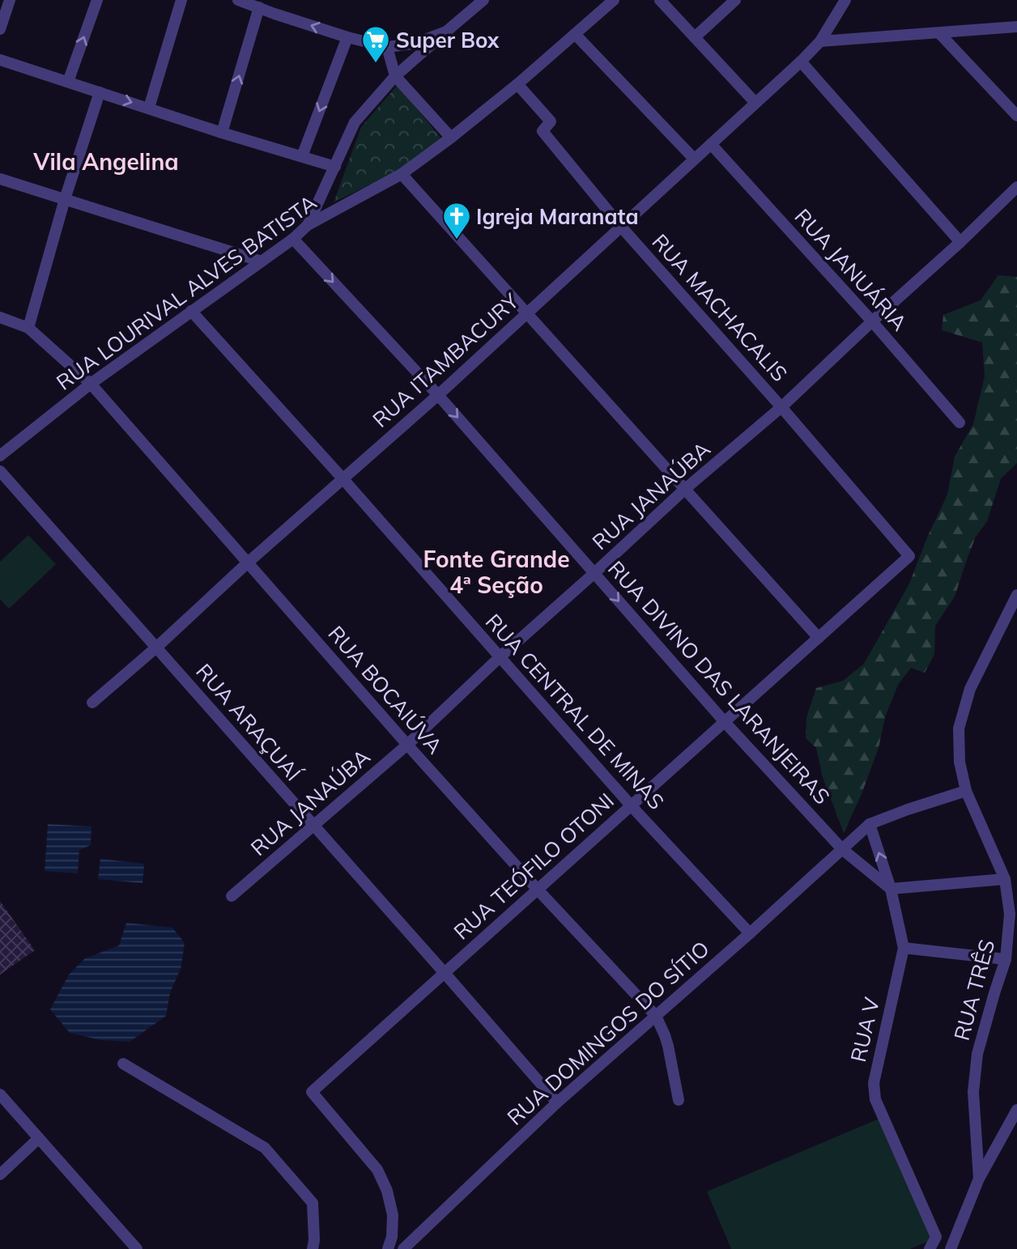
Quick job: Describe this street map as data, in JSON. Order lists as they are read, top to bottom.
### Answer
{
  "streets": {
    "street": [
      "RUA JANUÁRIA",
      "RUA LOURIVAL ALVES BATISTA",
      "RUA MACHACALIS",
      "RUA ITAMBACURY",
      "RUA JANAÚBA",
      "RUA DIVINO DAS LARANJEIRAS",
      "RUA BOCAIÚVA",
      "RUA CENTRAL DE MINAS",
      "RUA ARAÇUAÍ",
      "RUA TEÓFILO OTONI",
      "RUA TRÊS",
      "RUA V",
      "RUA DOMINGOS DO SÍTIO"
    ]
  },
  "crossings": [
    ["RUA JANUÁRIA", "RUA ITAMBACURY"],
    ["RUA JANUÁRIA", "RUA JANAÚBA"],
    ["RUA LOURIVAL ALVES BATISTA", "RUA MACHACALIS"],
    ["RUA LOURIVAL ALVES BATISTA", "RUA DIVINO DAS LARANJEIRAS"],
    ["RUA LOURIVAL ALVES BATISTA", "RUA BOCAIÚVA"],
    ["RUA LOURIVAL ALVES BATISTA", "RUA CENTRAL DE MINAS"],
    ["RUA MACHACALIS", "RUA ITAMBACURY"],
    ["RUA MACHACALIS", "RUA JANAÚBA"],
    ["RUA MACHACALIS", "RUA TEÓFILO OTONI"],
    ["RUA ITAMBACURY", "RUA DIVINO DAS LARANJEIRAS"],
    ["RUA ITAMBACURY", "RUA BOCAIÚVA"],
    ["RUA ITAMBACURY", "RUA CENTRAL DE MINAS"],
    ["RUA ITAMBACURY", "RUA ARAÇUAÍ"],
    ["RUA JANAÚBA", "RUA DIVINO DAS LARANJEIRAS"],
    ["RUA JANAÚBA", "RUA BOCAIÚVA"],
    ["RUA JANAÚBA", "RUA CENTRAL DE MINAS"],
    ["RUA JANAÚBA", "RUA ARAÇUAÍ"],
    ["RUA DIVINO DAS LARANJEIRAS", "RUA TEÓFILO OTONI"],
    ["RUA DIVINO DAS LARANJEIRAS", "RUA V"],
    ["RUA DIVINO DAS LARANJEIRAS", "RUA DOMINGOS DO SÍTIO"],
    ["RUA BOCAIÚVA", "RUA TEÓFILO OTONI"],
    ["RUA BOCAIÚVA", "RUA DOMINGOS DO SÍTIO"],
    ["RUA CENTRAL DE MINAS", "RUA TEÓFILO OTONI"],
    ["RUA CENTRAL DE MINAS", "RUA DOMINGOS DO SÍTIO"],
    ["RUA ARAÇUAÍ", "RUA TEÓFILO OTONI"],
    ["RUA ARAÇUAÍ", "RUA DOMINGOS DO SÍTIO"],
    ["RUA V", "RUA DOMINGOS DO SÍTIO"]
  ],
  "one_way": ["RUA DIVINO DAS LARANJEIRAS"],
  "districts": ["Vila Angelina", "Fonte Grande 4ª Seção"],
  "places": {
    "supermarket": ["Super Box"],
    "church": ["Igreja Maranata"]
  }
}
